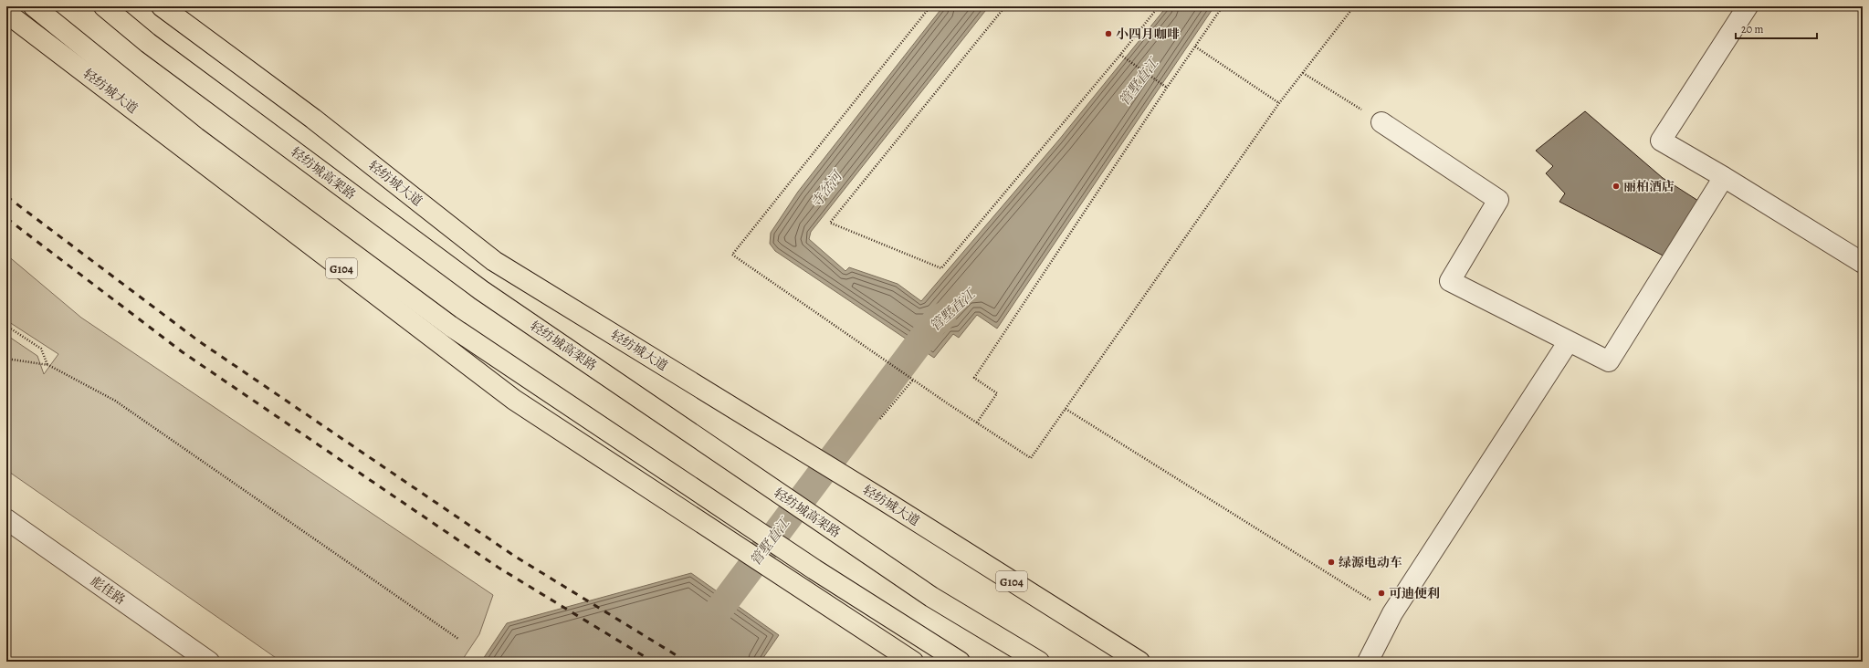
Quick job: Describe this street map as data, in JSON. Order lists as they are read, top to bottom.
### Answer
{
  "streets": {
    "main road": ["轻纺城大道", "轻纺城高架路", "G104"],
    "street": ["彪佳路"]
  },
  "water": ["管墅直江", "寺岔河"],
  "places": [
    "小四月咖啡",
    "丽柏酒店",
    "绿源电动车",
    "可迪便利"
  ],
  "scale_bar": "20 m"
}
